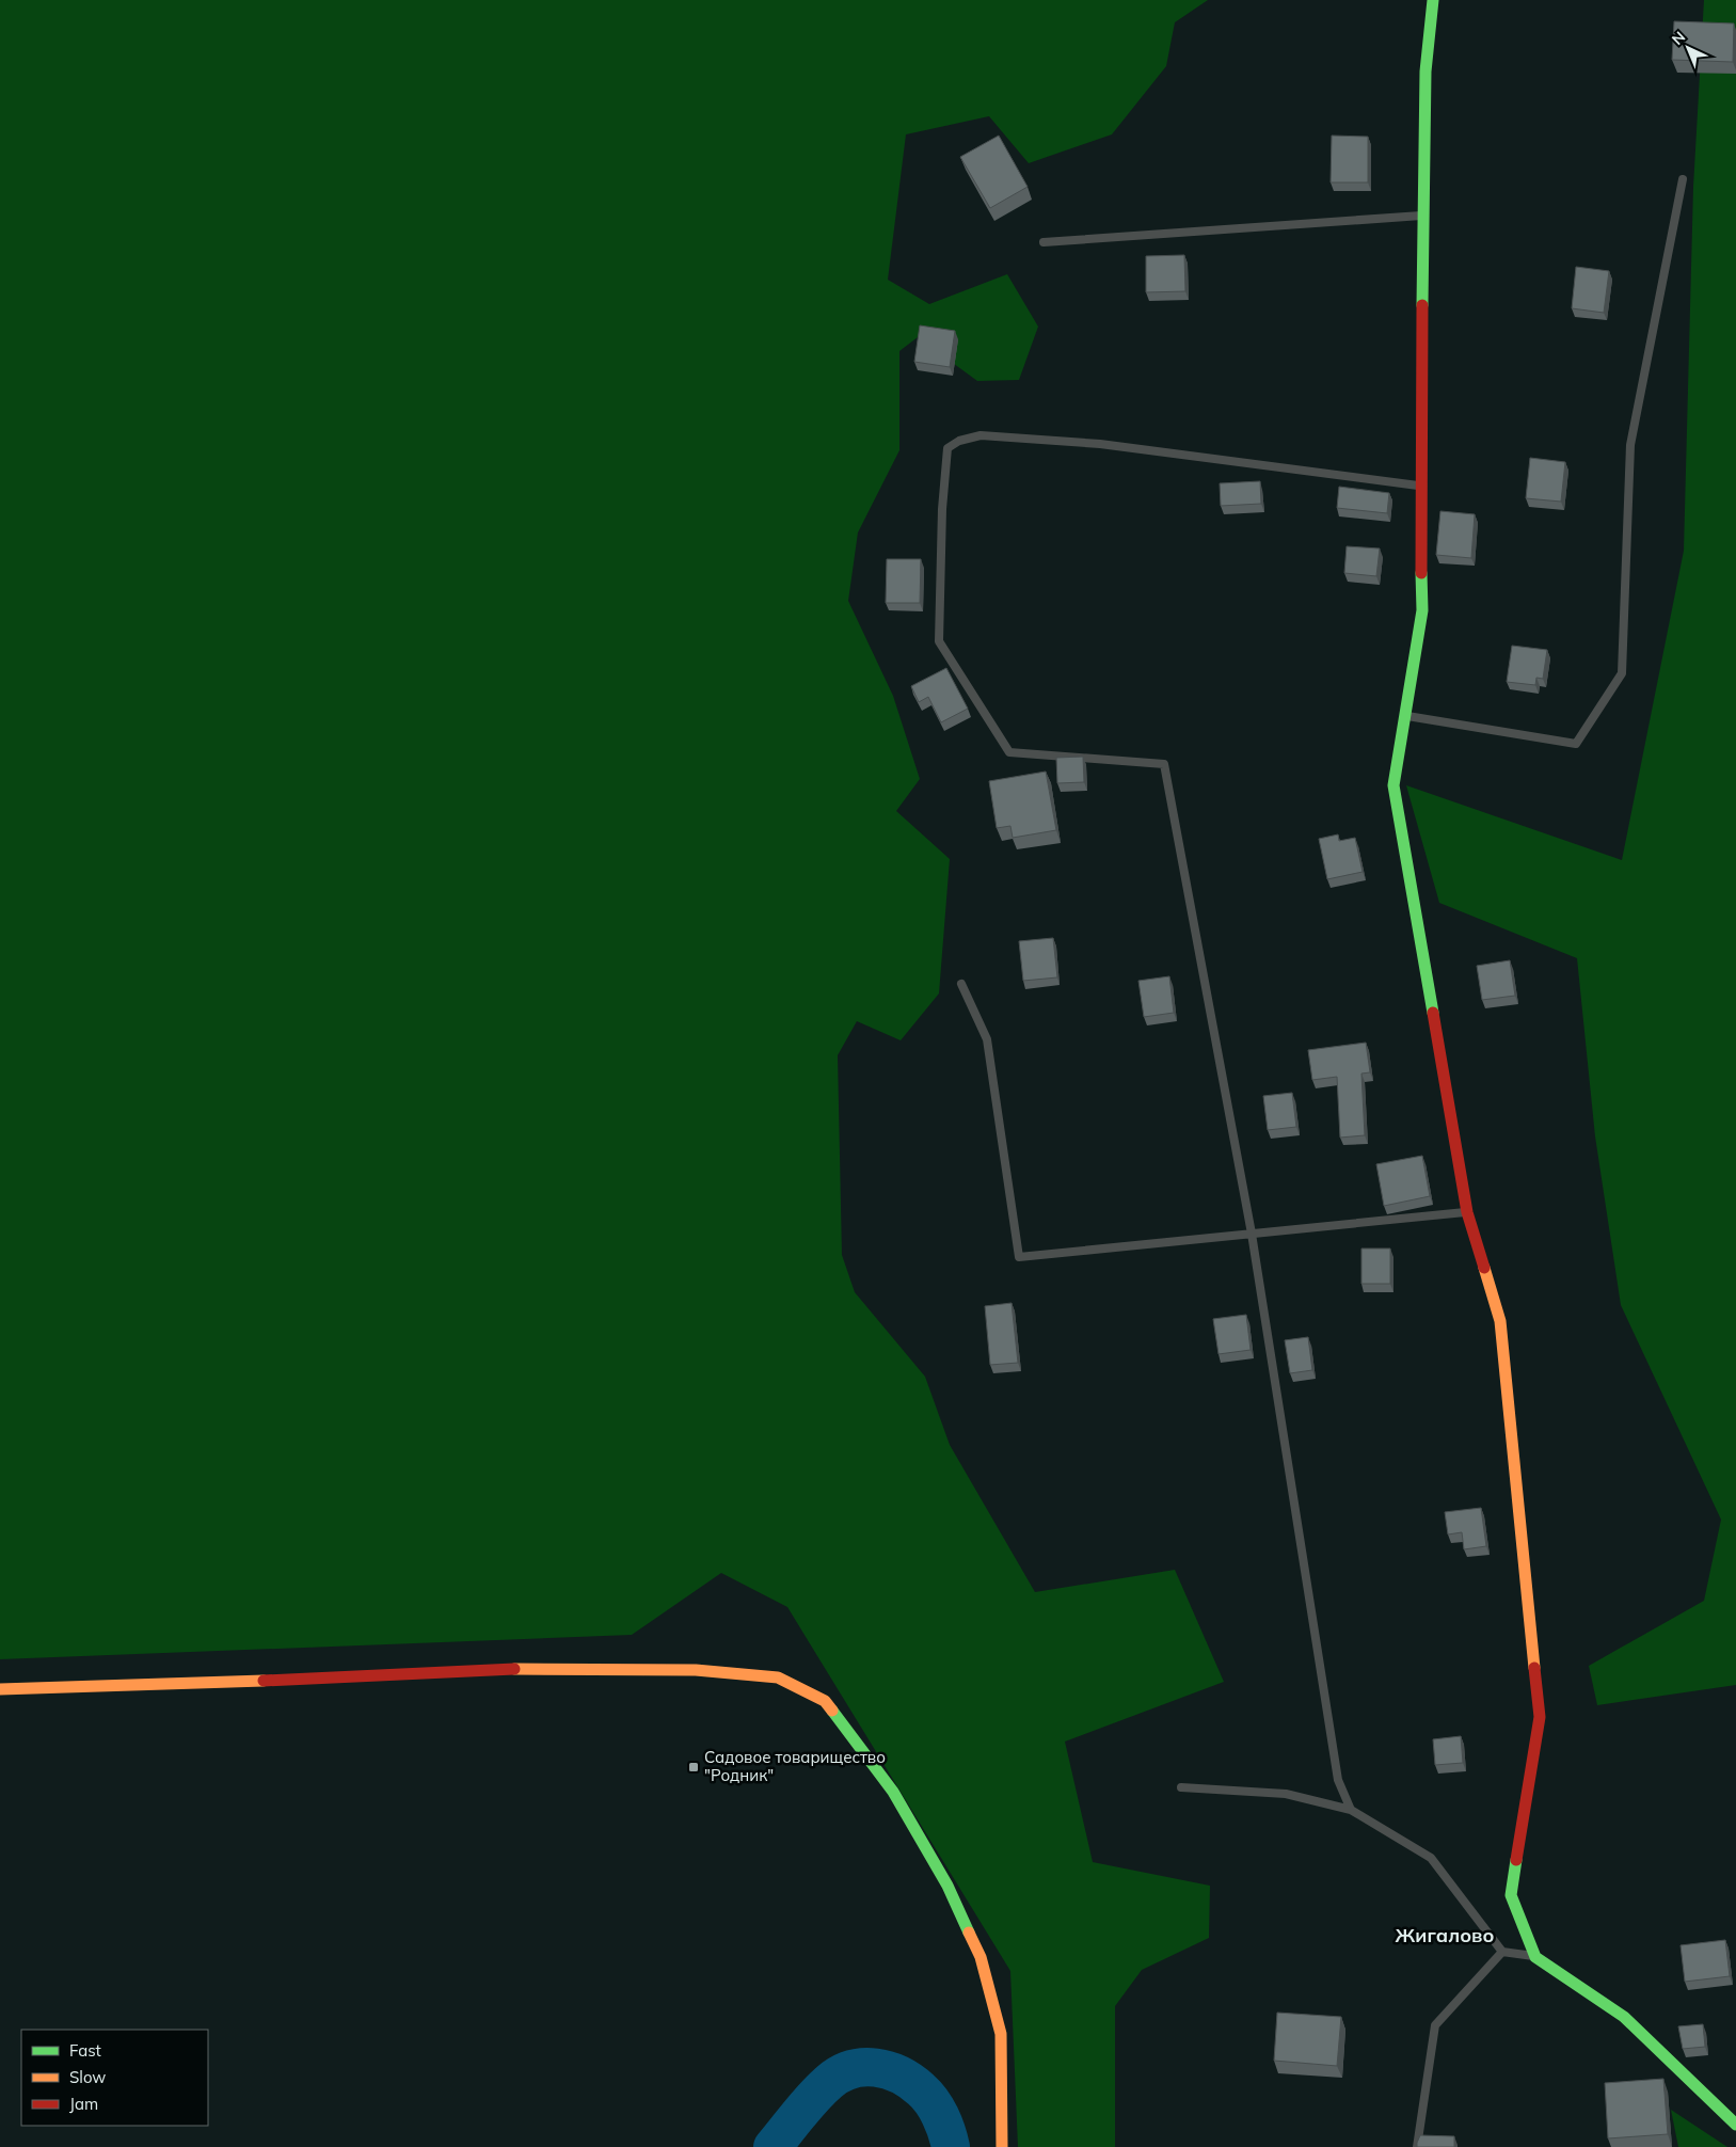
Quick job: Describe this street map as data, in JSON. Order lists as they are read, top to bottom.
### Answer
{
  "districts": ["Жигалово"],
  "places": {
    "transit": ["Садовое товарищество \"Родник\""]
  },
  "legend": ["Fast", "Slow", "Jam"],
  "north": "top left"
}
